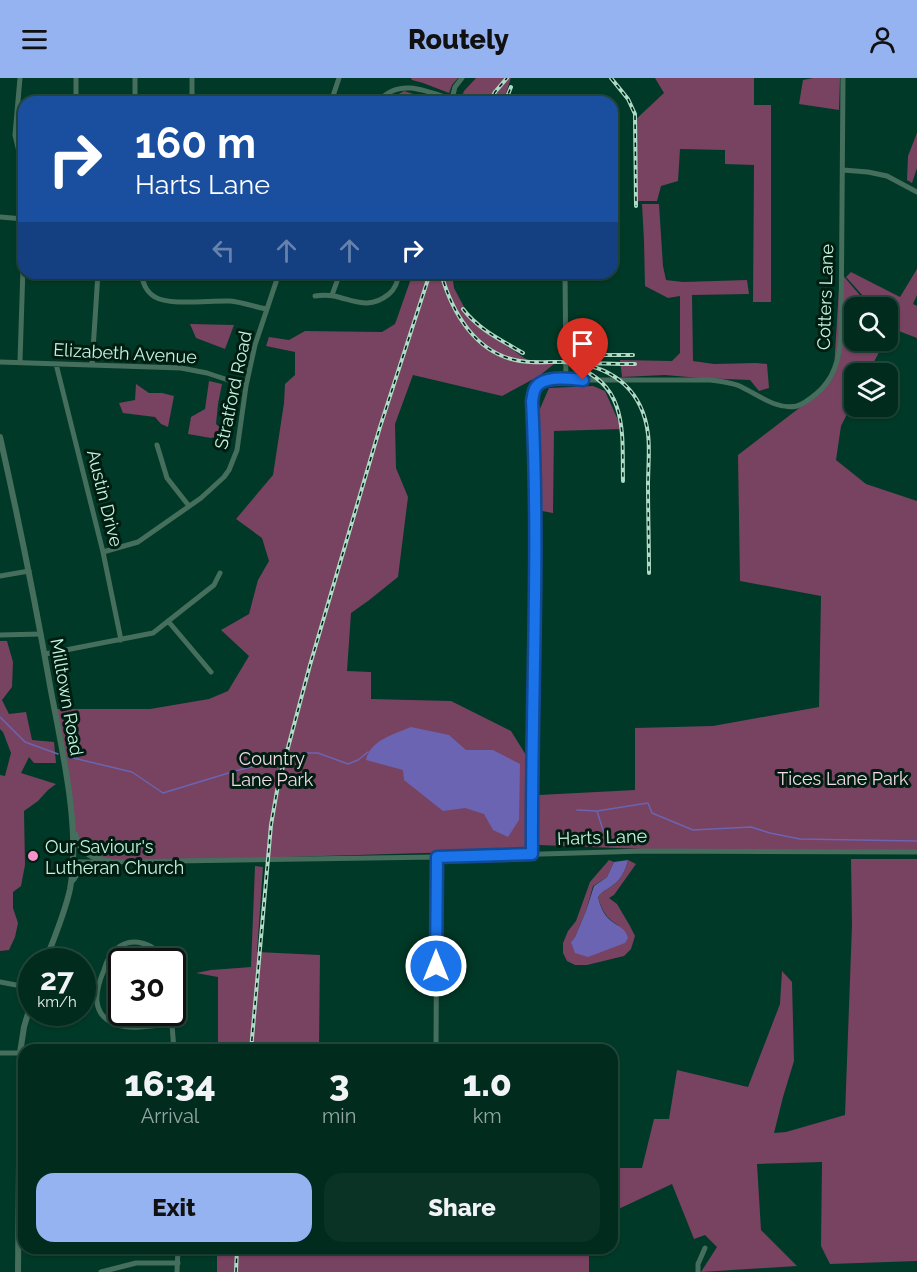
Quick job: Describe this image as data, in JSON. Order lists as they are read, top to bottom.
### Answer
{
  "streets": {
    "street": [
      "Cotters Lane",
      "Elizabeth Avenue",
      "Stratford Road",
      "Austin Drive",
      "Milltown Road",
      "Harts Lane"
    ]
  },
  "crossings": [
    ["Cotters Lane", "Harts Lane"],
    ["Elizabeth Avenue", "Stratford Road"],
    ["Elizabeth Avenue", "Austin Drive"],
    ["Stratford Road", "Austin Drive"],
    ["Milltown Road", "Harts Lane"]
  ],
  "parks": ["Country Lane Park", "Tices Lane Park"],
  "places": ["Our Saviour's Lutheran Church"],
  "page": {
    "header": "Routely",
    "turn": ["160 m", "Harts Lane"],
    "speed": "27 km/h",
    "limit": "30",
    "eta": [
      "16:34",
      "Arrival",
      "3",
      "min",
      "1.0",
      "km"
    ],
    "buttons": ["Exit", "Share"]
  }
}
